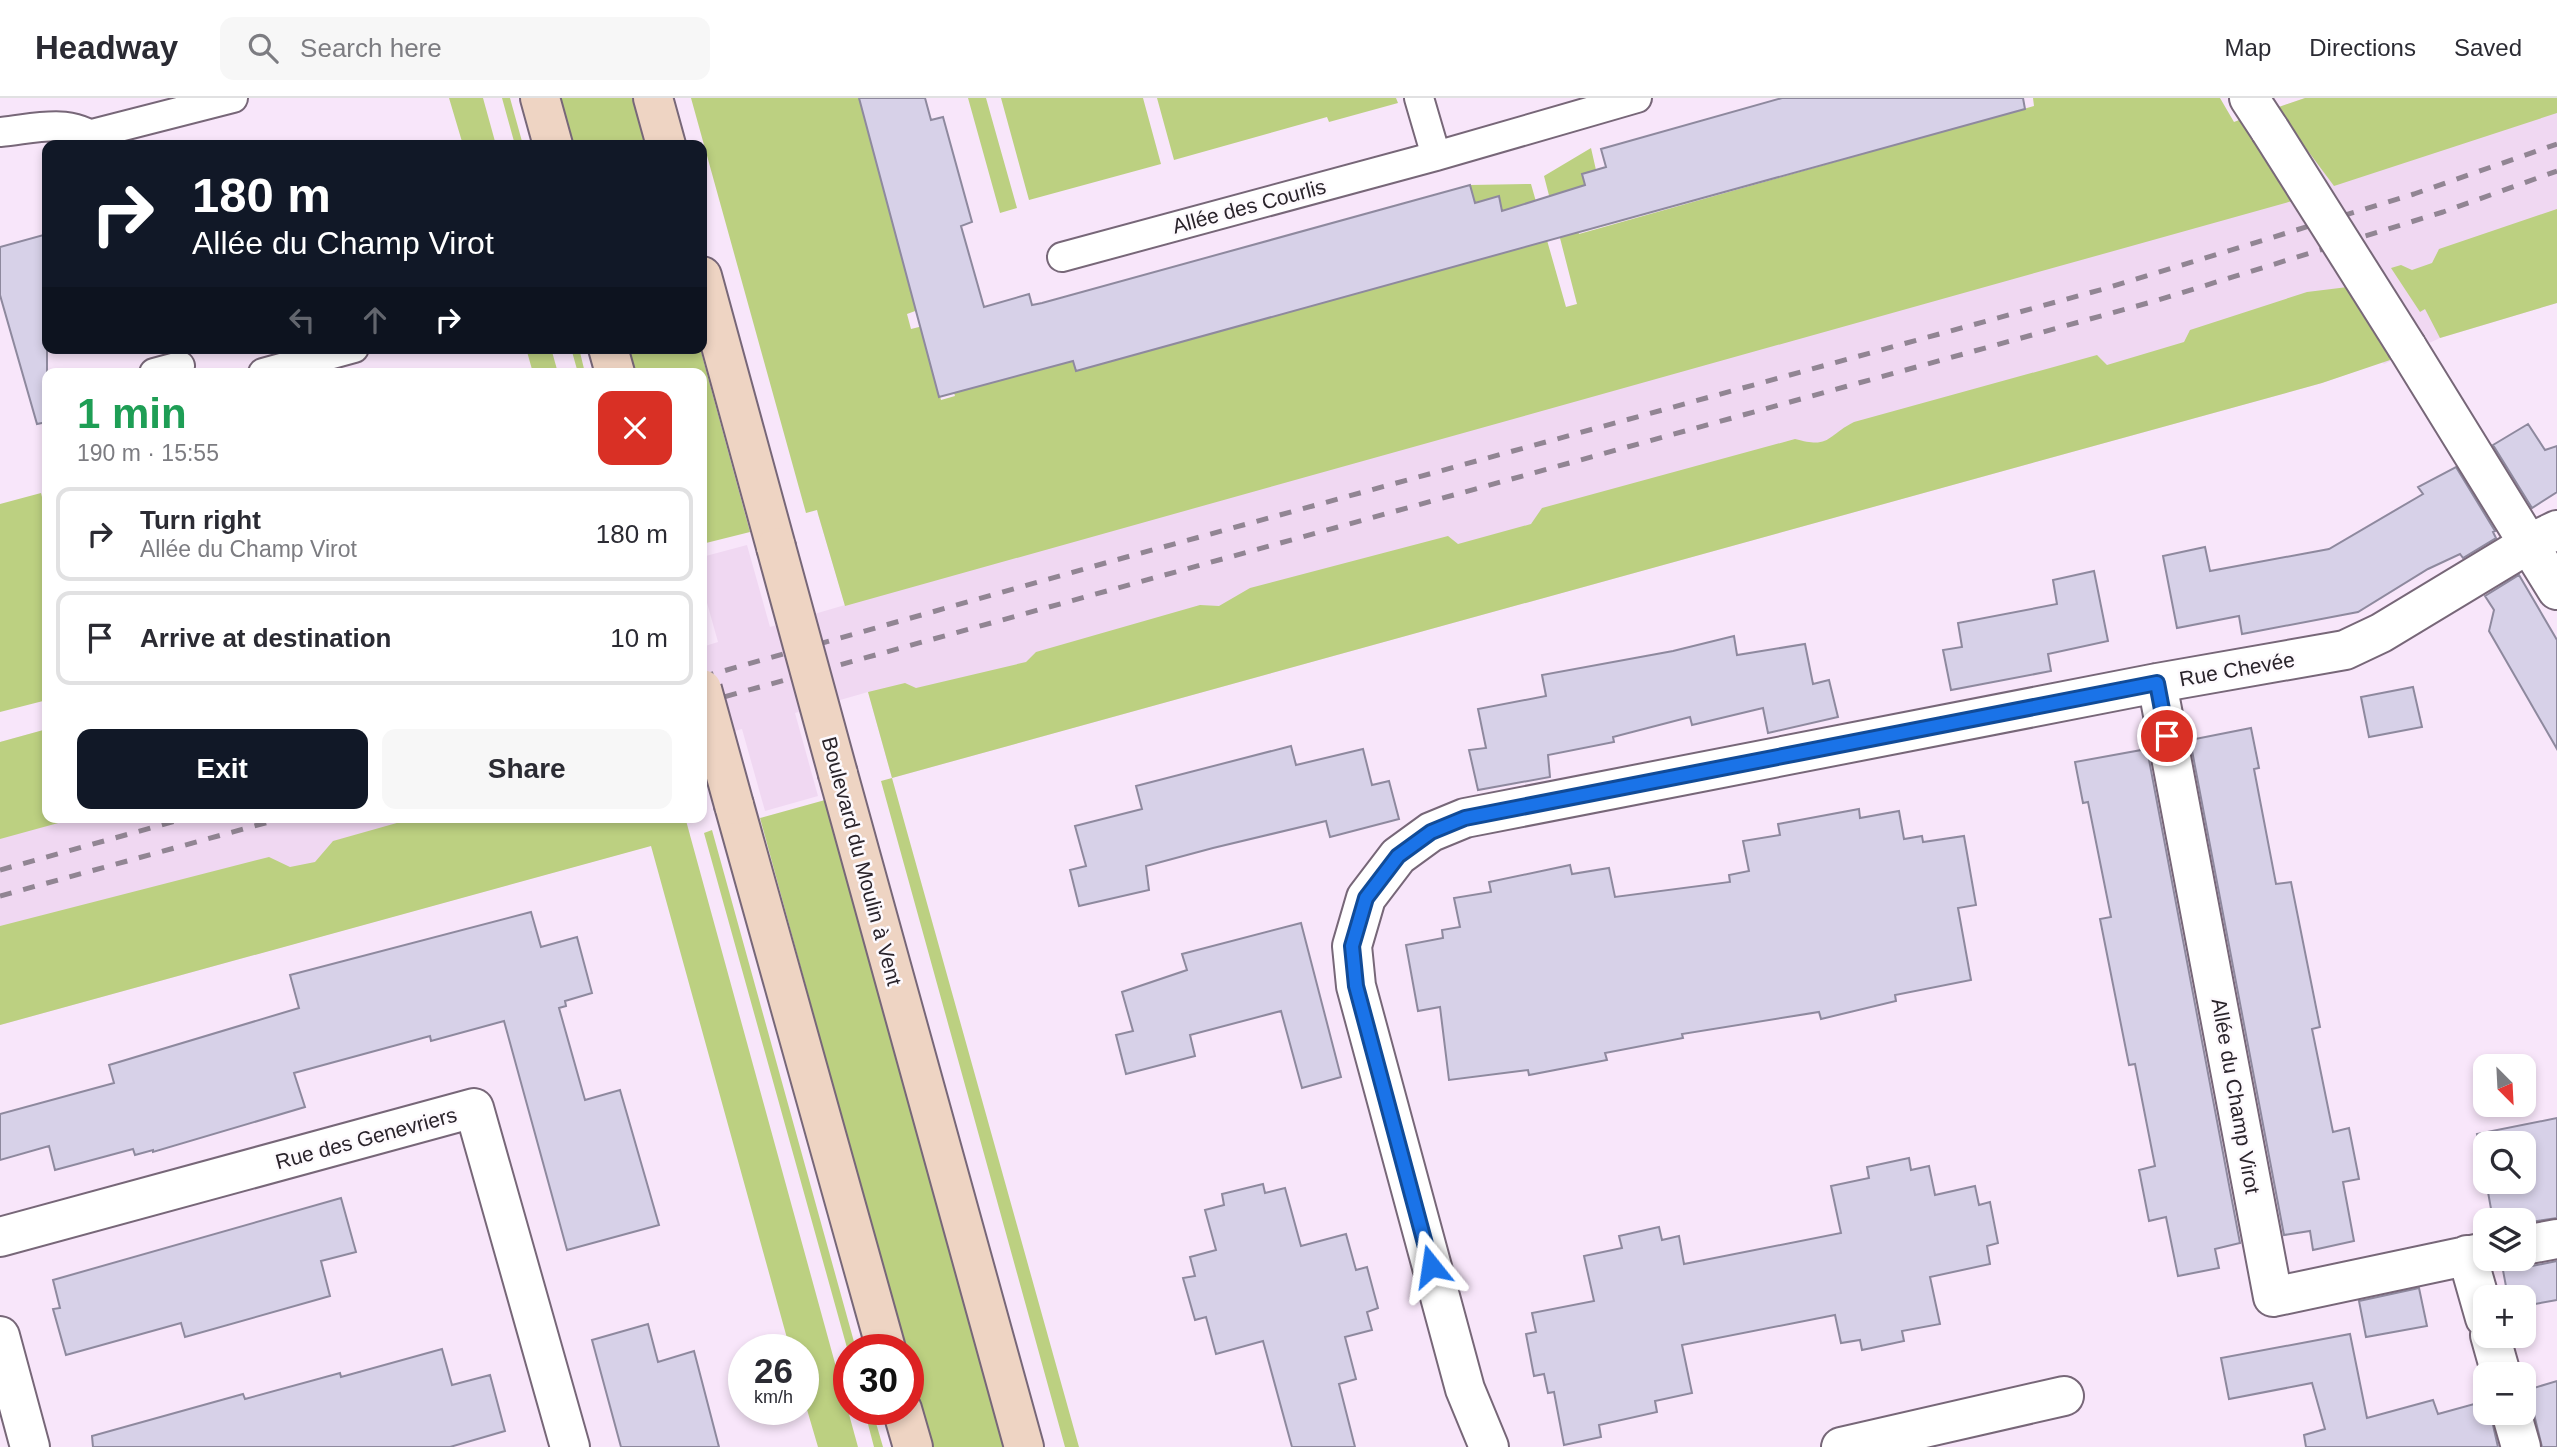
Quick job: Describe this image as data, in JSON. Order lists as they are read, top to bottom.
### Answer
{
  "streets": {
    "main road": ["Boulevard du Moulin à Vent"],
    "street": ["Rue Chevée", "Allée du Champ Virot", "Rue des Genevriers"],
    "lane": ["Allée des Courlis"]
  },
  "crossings": [
    ["Rue Chevée", "Allée du Champ Virot"]
  ],
  "north": "bottom right",
  "page": {
    "header": "Headway",
    "search": "Search here",
    "nav": ["Map", "Directions", "Saved"],
    "turn": ["180 m", "Allée du Champ Virot"],
    "heading": ["1 min", "190 m · 15:55"],
    "list": [
      {
        "name": "Turn right",
        "note": "Allée du Champ Virot",
        "value": "180 m"
      },
      {
        "name": "Arrive at destination",
        "value": "10 m"
      }
    ],
    "buttons": ["Exit", "Share"],
    "map_buttons": ["+", "−"],
    "speed": "26 km/h",
    "limit": "30"
  }
}
